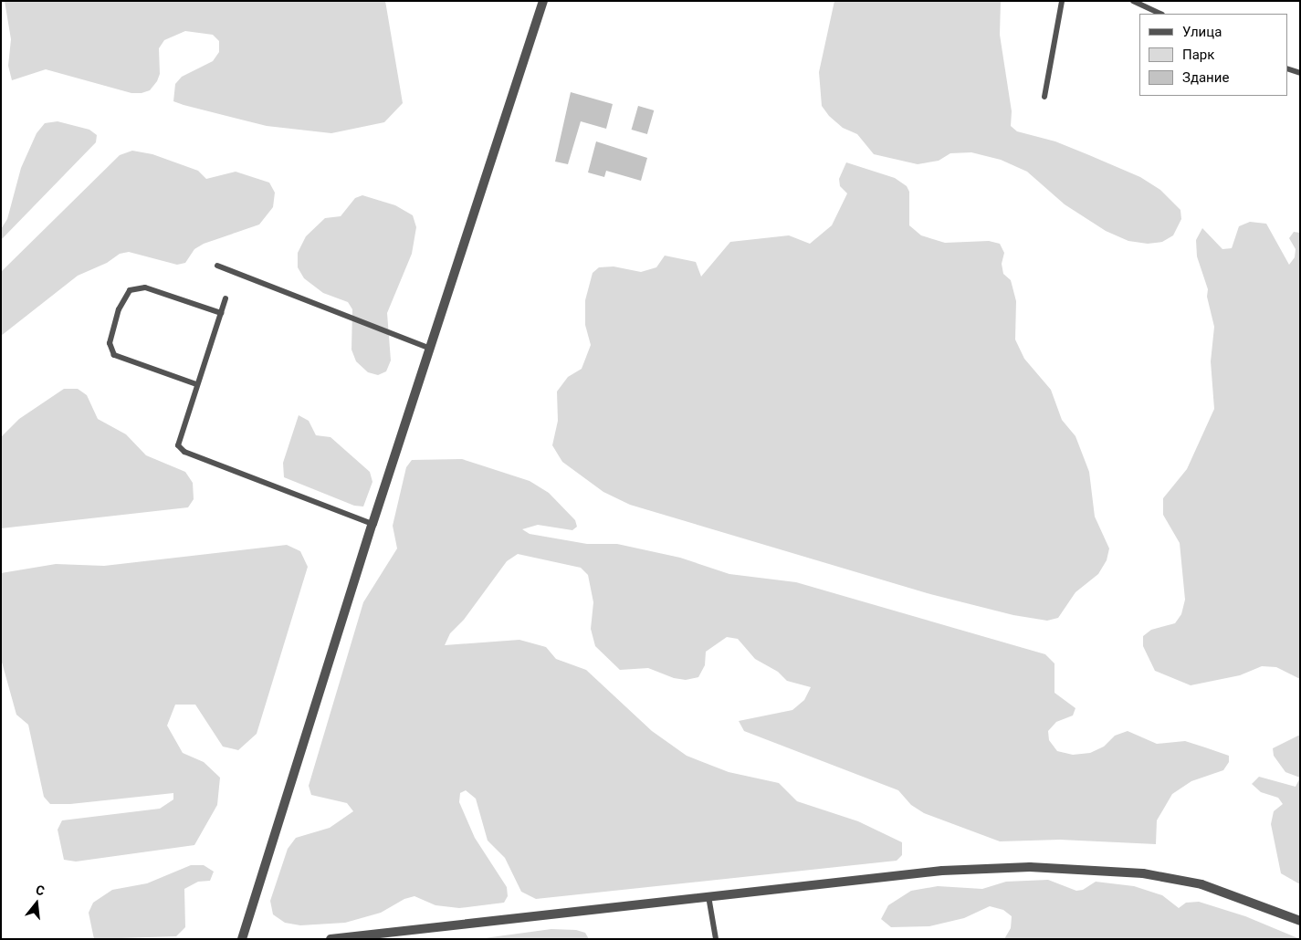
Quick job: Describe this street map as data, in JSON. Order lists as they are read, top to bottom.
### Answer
{
  "legend": ["Улица", "Парк", "Здание"],
  "north": "top"
}
